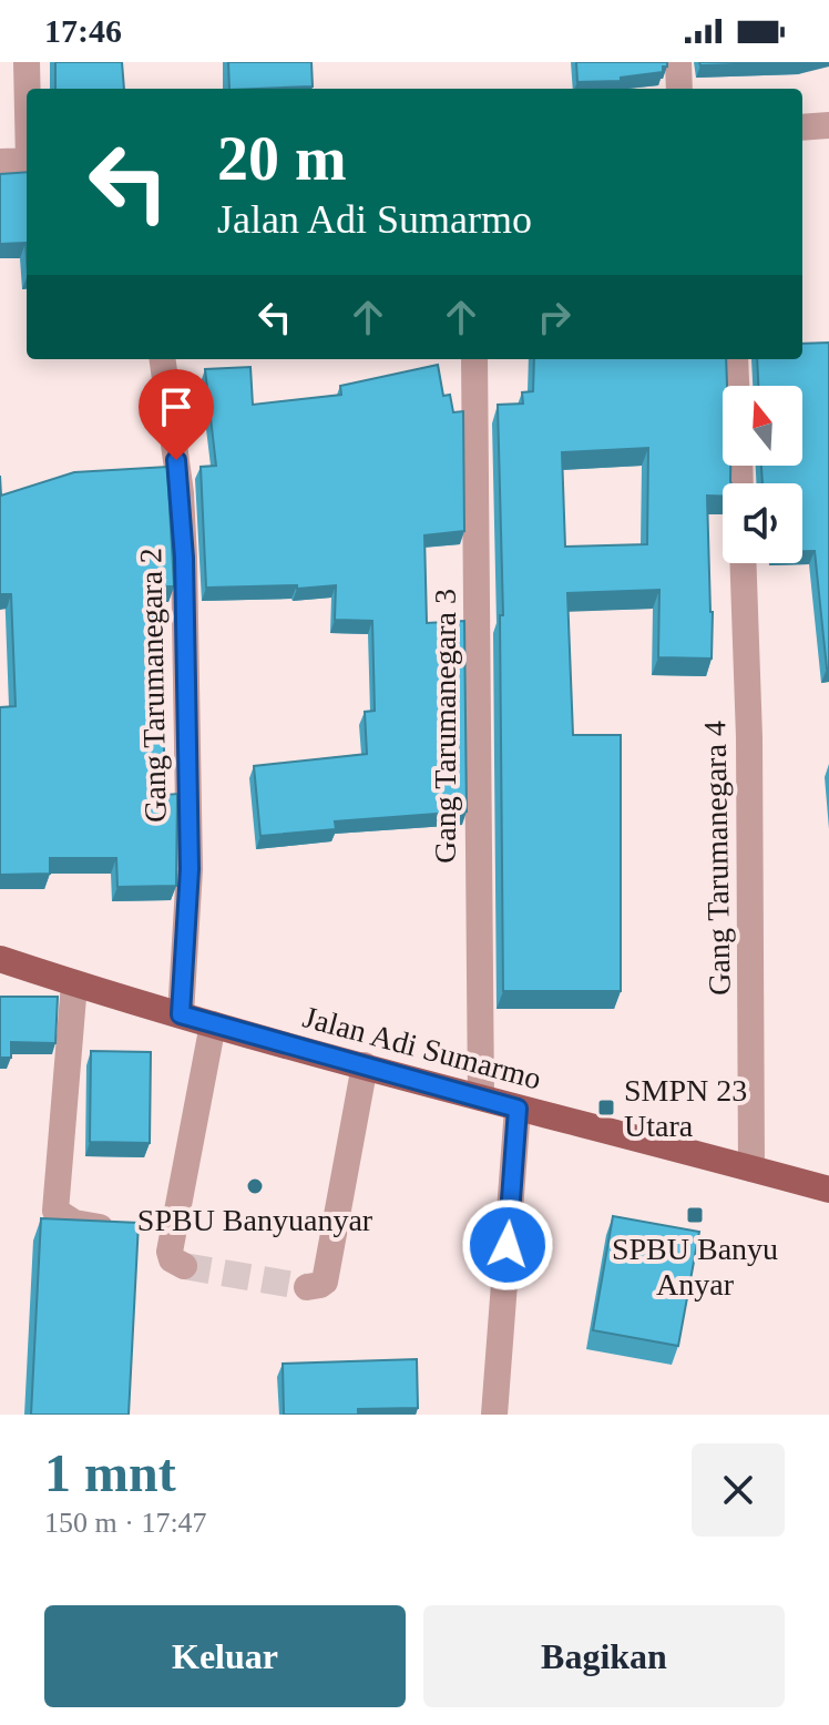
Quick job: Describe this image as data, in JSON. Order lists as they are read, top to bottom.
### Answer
{
  "streets": {
    "main road": ["Jalan Adi Sumarmo"],
    "street": ["Gang Tarumanegara 2", "Gang Tarumanegara 3", "Gang Tarumanegara 4"]
  },
  "crossings": [
    ["Gang Tarumanegara 2", "Jalan Adi Sumarmo"],
    ["Gang Tarumanegara 3", "Jalan Adi Sumarmo"],
    ["Gang Tarumanegara 4", "Jalan Adi Sumarmo"]
  ],
  "places": {
    "transit": ["SMPN 23 Utara", "SPBU Banyu Anyar"],
    "other": ["SPBU Banyuanyar"]
  },
  "north": "top",
  "page": {
    "status": "17:46",
    "turn": ["20 m", "Jalan Adi Sumarmo"],
    "heading": ["1 mnt", "150 m · 17:47"],
    "buttons": ["Keluar", "Bagikan"]
  }
}
